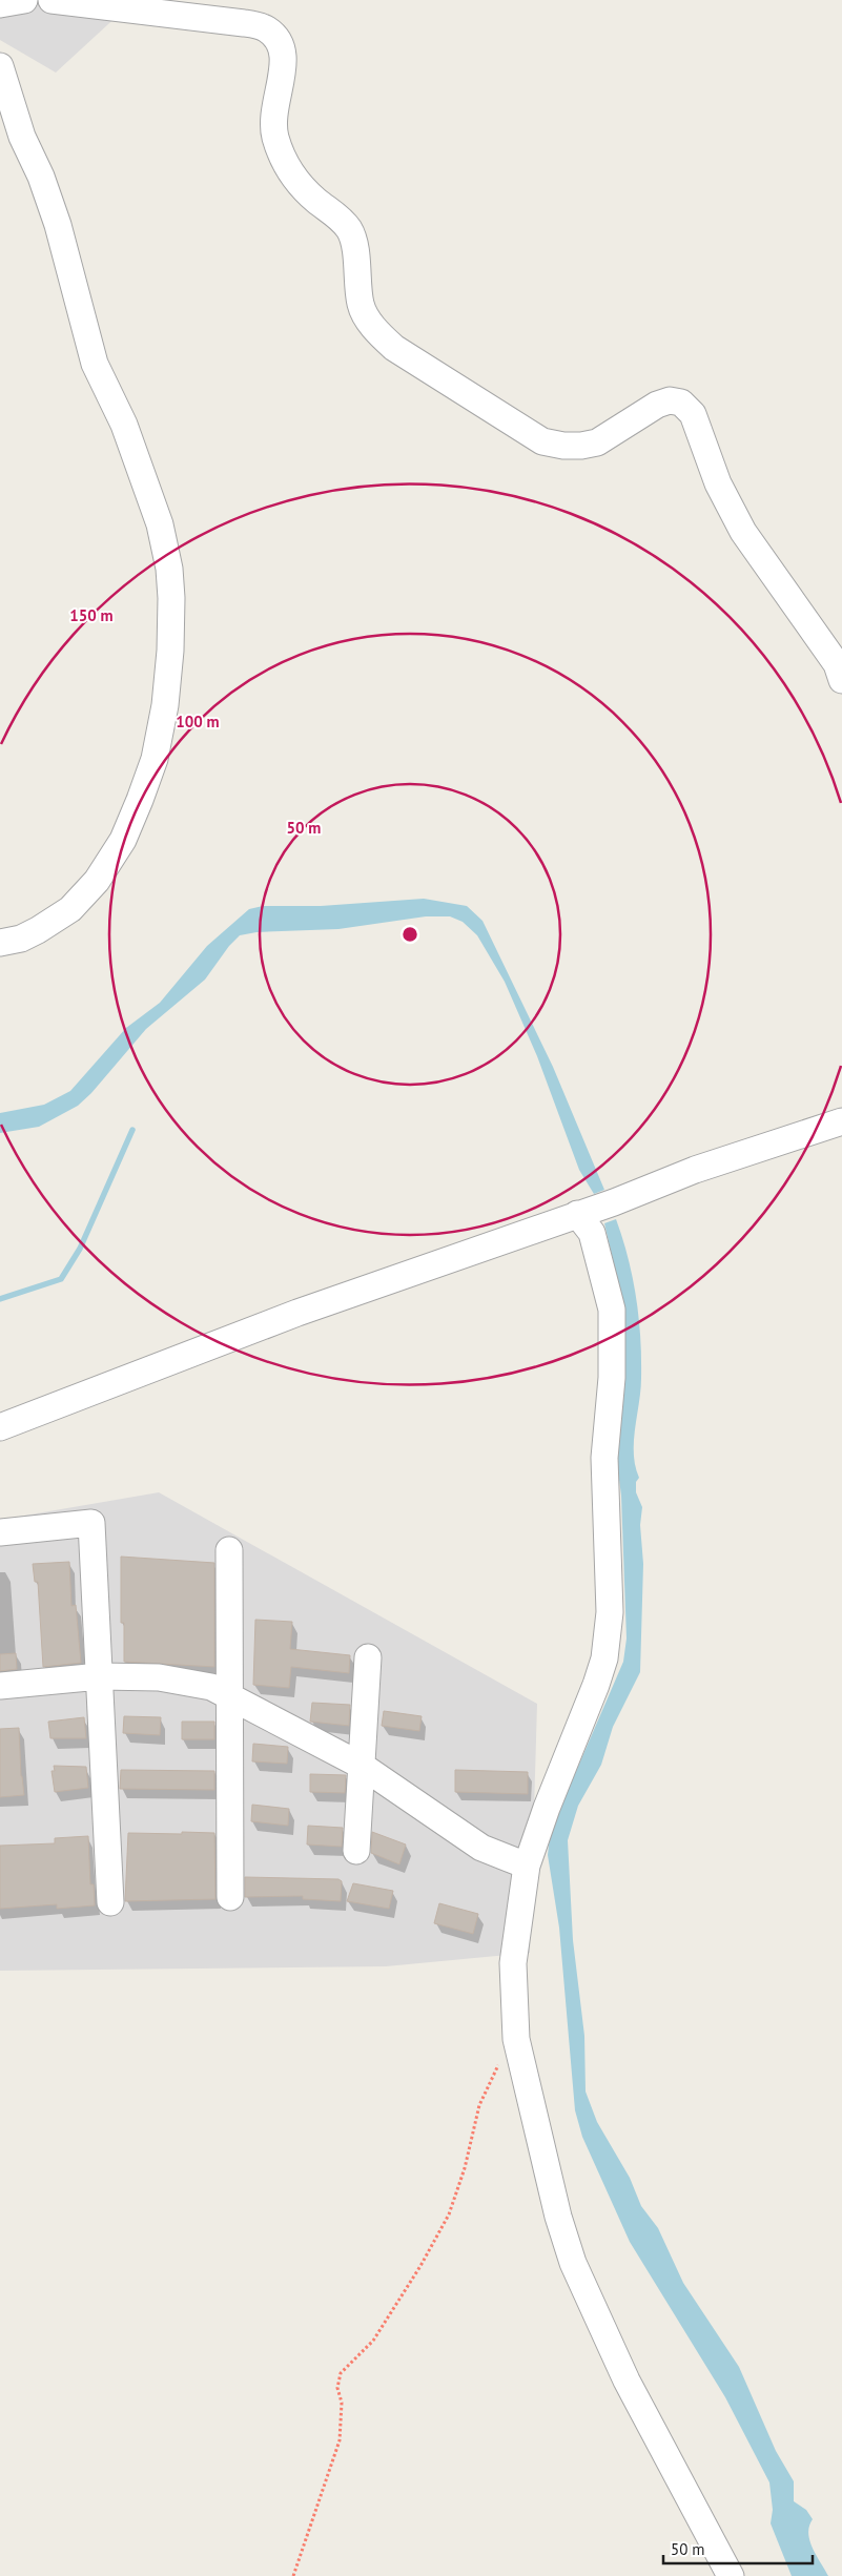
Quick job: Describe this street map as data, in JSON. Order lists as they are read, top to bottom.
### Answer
{
  "scale_bar": "50 m",
  "rings": ["150 m", "100 m", "50 m"]
}
